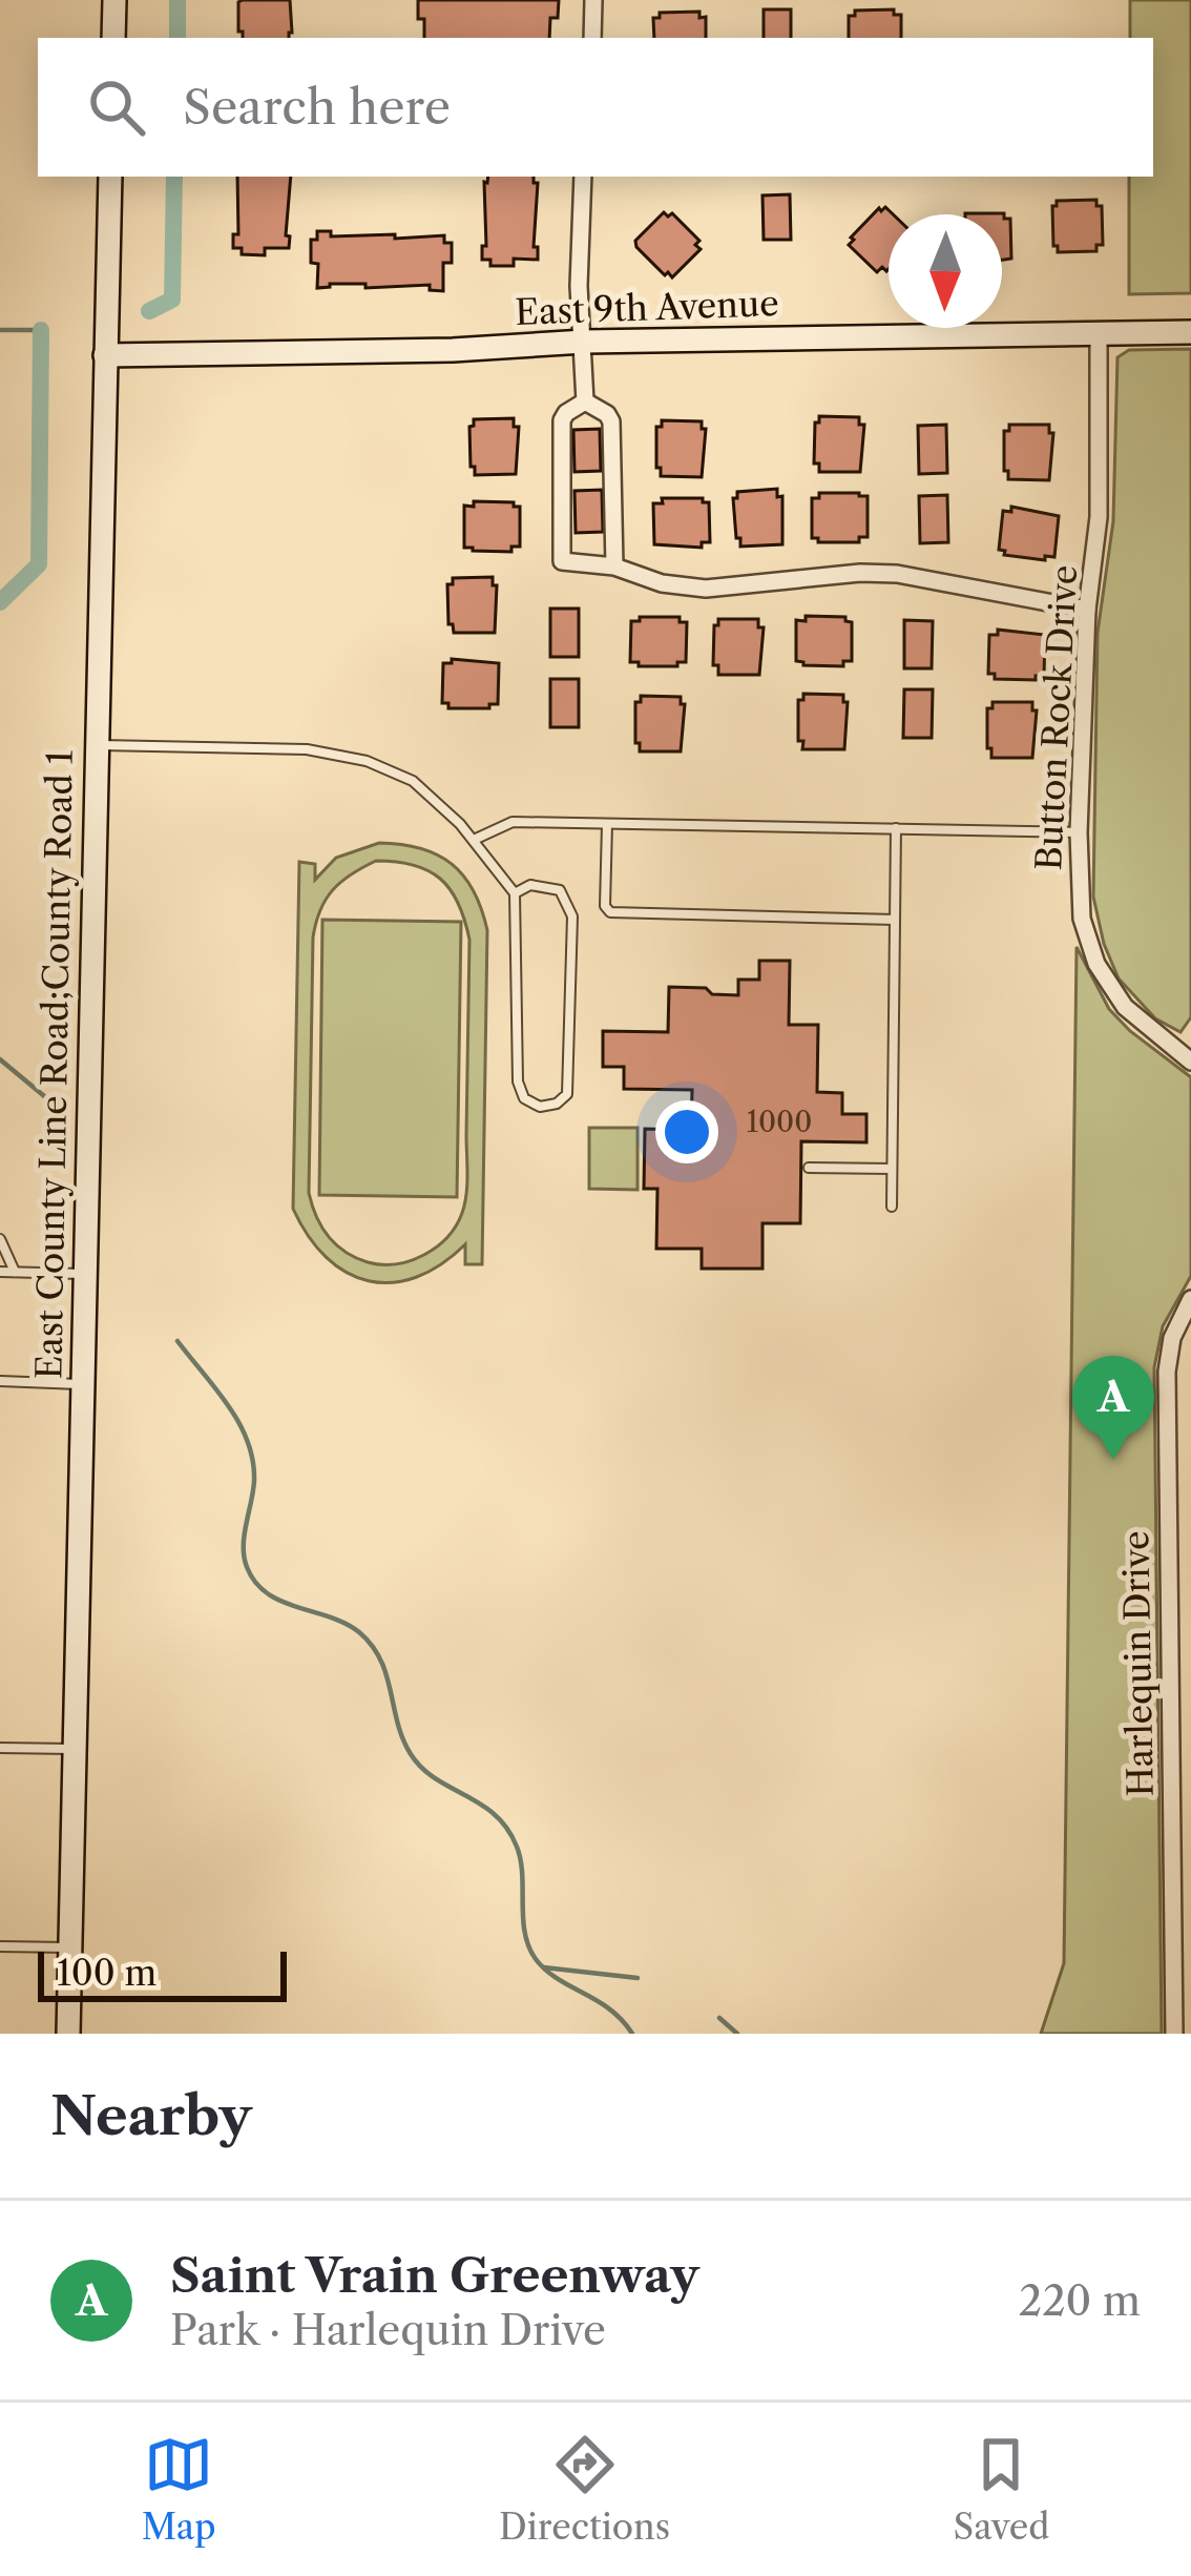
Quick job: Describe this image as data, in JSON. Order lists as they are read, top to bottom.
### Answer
{
  "streets": {
    "main road": ["East 9th Avenue", "East County Line Road;County Road 1"],
    "street": ["Button Rock Drive", "Harlequin Drive"]
  },
  "crossings": [
    ["East 9th Avenue", "Button Rock Drive"],
    ["East 9th Avenue", "East County Line Road;County Road 1"]
  ],
  "house_numbers": ["1000"],
  "scale_bar": "100 m",
  "north": "bottom",
  "page": {
    "search": "Search here",
    "pins": "A",
    "scale": "100 m",
    "heading": "Nearby",
    "list": [
      {
        "mark": "A",
        "name": "Saint Vrain Greenway",
        "note": "Park · Harlequin Drive",
        "value": "220 m"
      }
    ],
    "nav": ["Map", "Directions", "Saved"]
  }
}
